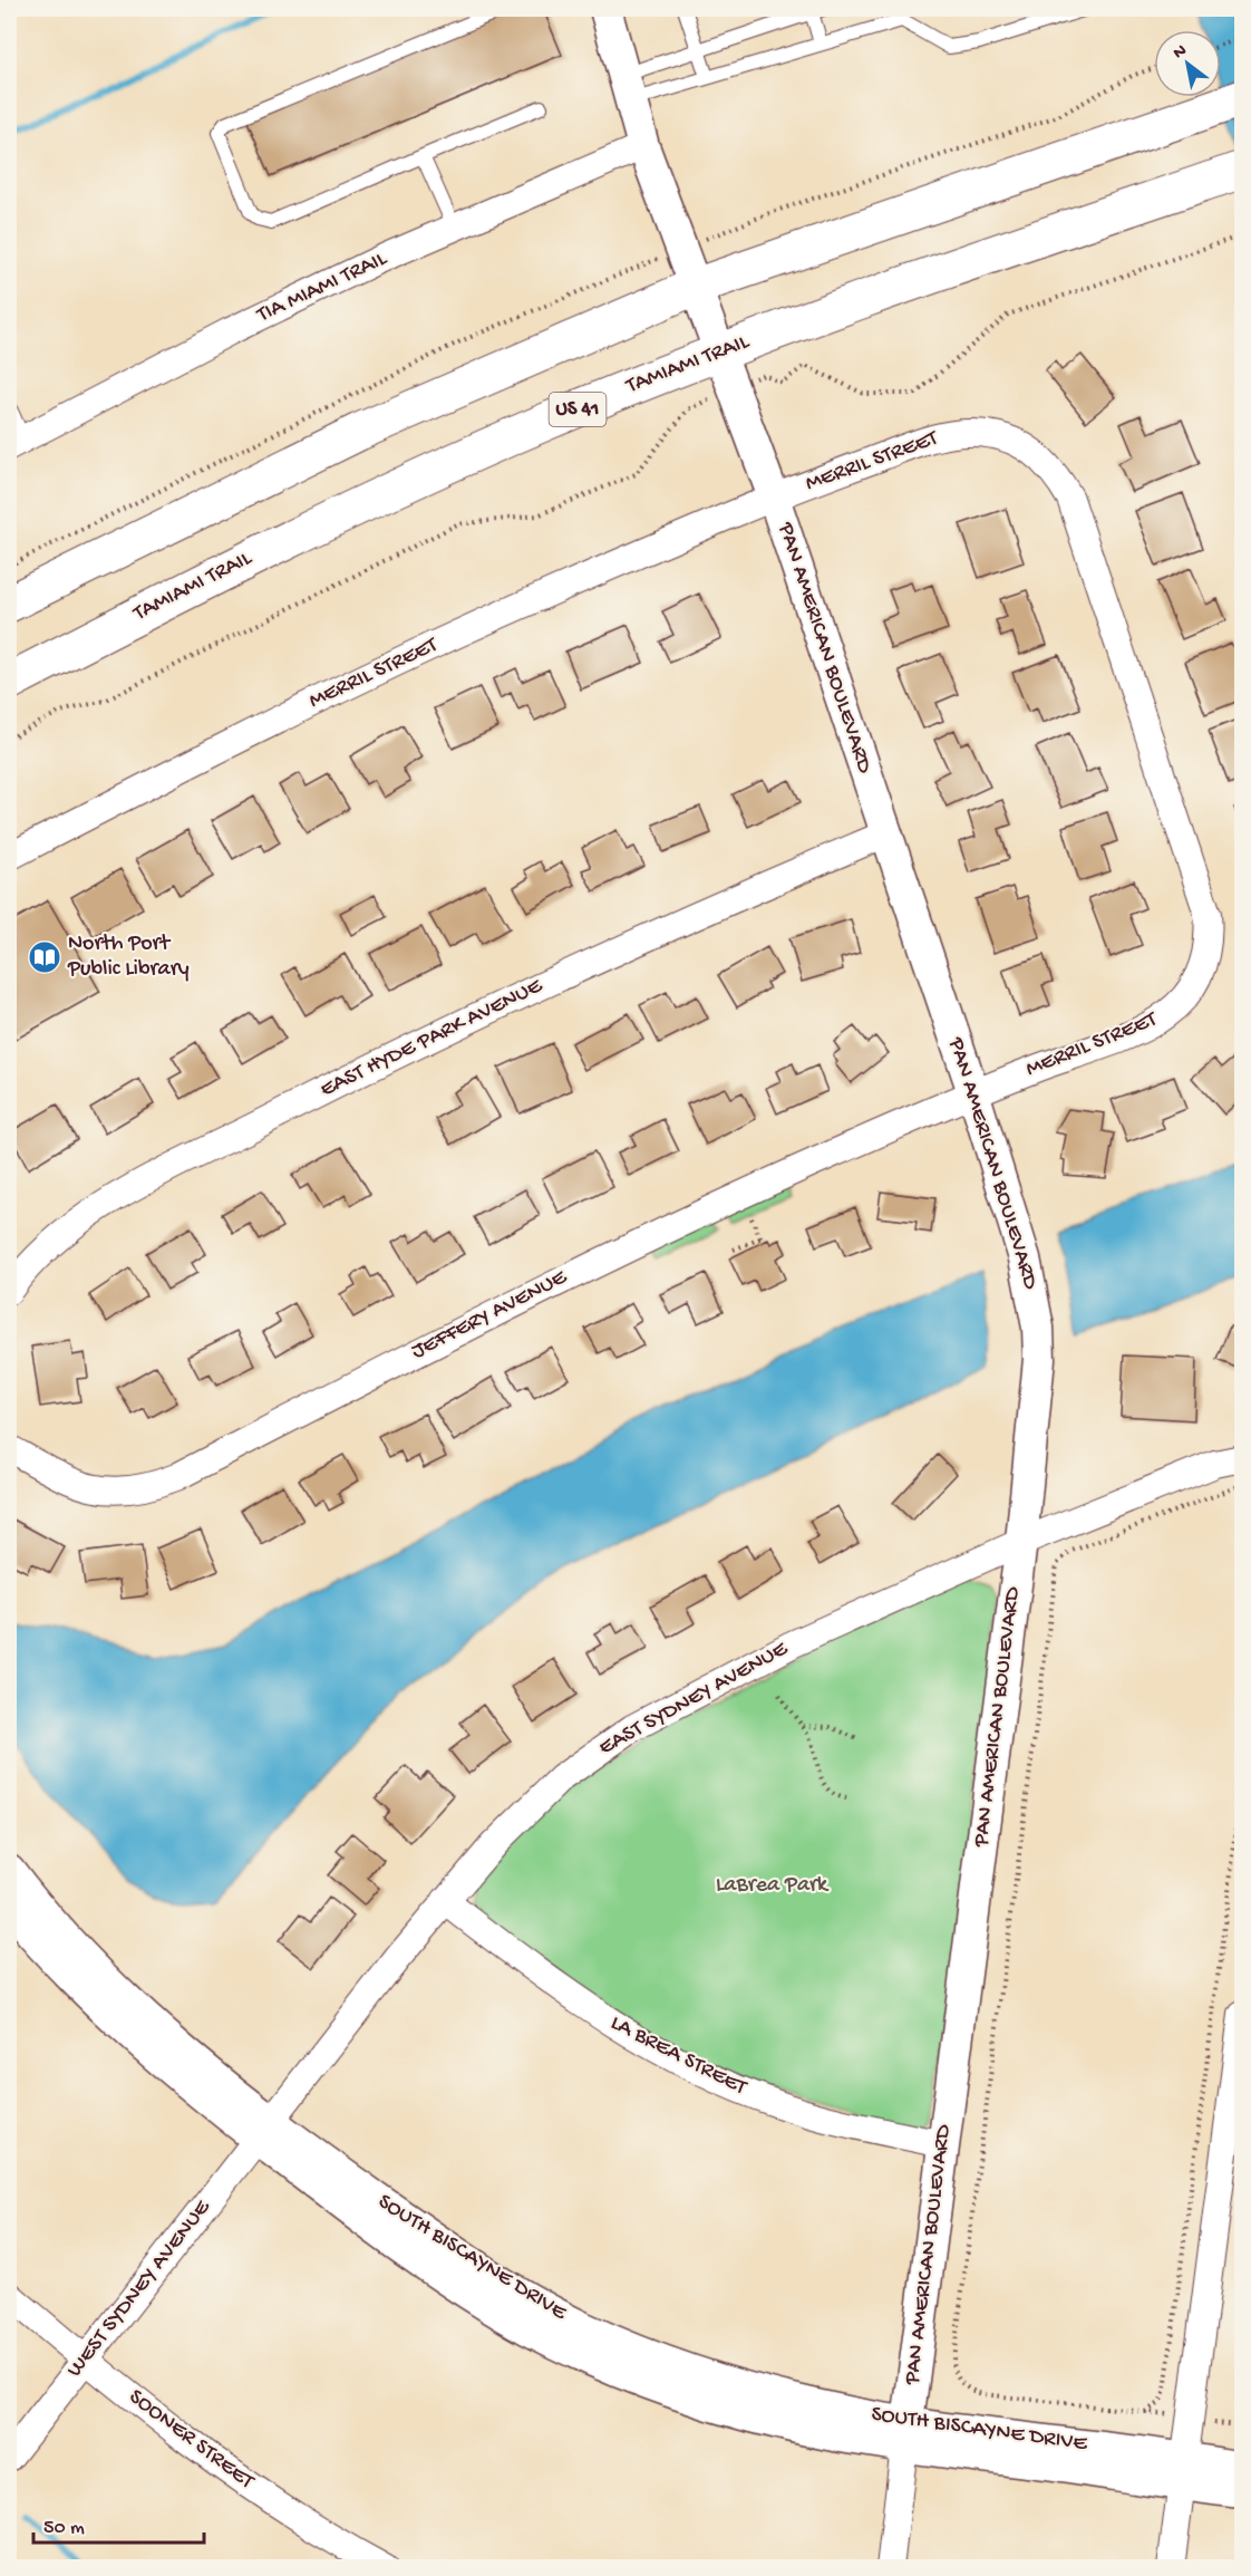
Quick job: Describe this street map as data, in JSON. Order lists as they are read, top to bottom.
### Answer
{
  "streets": {
    "main road": ["TAMIAMI TRAIL", "US 41"],
    "street": [
      "TIA MIAMI TRAIL",
      "MERRIL STREET",
      "PAN AMERICAN BOULEVARD",
      "EAST HYDE PARK AVENUE",
      "JEFFERY AVENUE",
      "EAST SYDNEY AVENUE",
      "LA BREA STREET",
      "SOUTH BISCAYNE DRIVE",
      "WEST SYDNEY AVENUE",
      "SOONER STREET"
    ]
  },
  "crossings": [
    ["TIA MIAMI TRAIL", "PAN AMERICAN BOULEVARD"],
    ["TAMIAMI TRAIL", "PAN AMERICAN BOULEVARD"],
    ["MERRIL STREET", "PAN AMERICAN BOULEVARD"],
    ["MERRIL STREET", "JEFFERY AVENUE"],
    ["PAN AMERICAN BOULEVARD", "EAST HYDE PARK AVENUE"],
    ["PAN AMERICAN BOULEVARD", "JEFFERY AVENUE"],
    ["PAN AMERICAN BOULEVARD", "EAST SYDNEY AVENUE"],
    ["PAN AMERICAN BOULEVARD", "LA BREA STREET"],
    ["PAN AMERICAN BOULEVARD", "SOUTH BISCAYNE DRIVE"],
    ["EAST SYDNEY AVENUE", "LA BREA STREET"],
    ["EAST SYDNEY AVENUE", "SOUTH BISCAYNE DRIVE"],
    ["EAST SYDNEY AVENUE", "WEST SYDNEY AVENUE"],
    ["SOUTH BISCAYNE DRIVE", "WEST SYDNEY AVENUE"],
    ["WEST SYDNEY AVENUE", "SOONER STREET"]
  ],
  "parks": ["LaBrea Park"],
  "places": {
    "library": ["North Port Public Library"]
  },
  "scale_bar": "50 m",
  "north": "top left"
}
